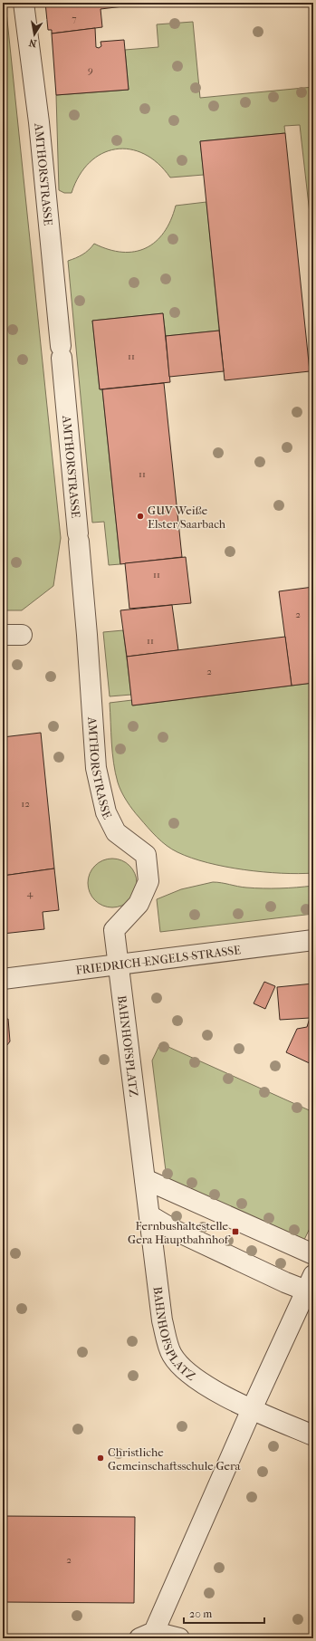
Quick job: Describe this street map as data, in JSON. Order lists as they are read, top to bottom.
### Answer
{
  "streets": {
    "street": ["AMTHORSTRASSE", "FRIEDRICH-ENGELS-STRASSE", "BAHNHOFSPLATZ"]
  },
  "crossings": [
    ["AMTHORSTRASSE", "FRIEDRICH-ENGELS-STRASSE"],
    ["AMTHORSTRASSE", "BAHNHOFSPLATZ"],
    ["FRIEDRICH-ENGELS-STRASSE", "BAHNHOFSPLATZ"]
  ],
  "places": {
    "other": ["GUV Weiße Elster/Saarbach", "Christliche Gemeinschaftsschule Gera"],
    "transit": ["Fernbushaltestelle Gera Hauptbahnhof"]
  },
  "house_numbers": [
    "7",
    "9",
    "11",
    "11",
    "11",
    "2",
    "11",
    "2",
    "12",
    "4",
    "2"
  ],
  "scale_bar": "20 m",
  "north": "bottom"
}
